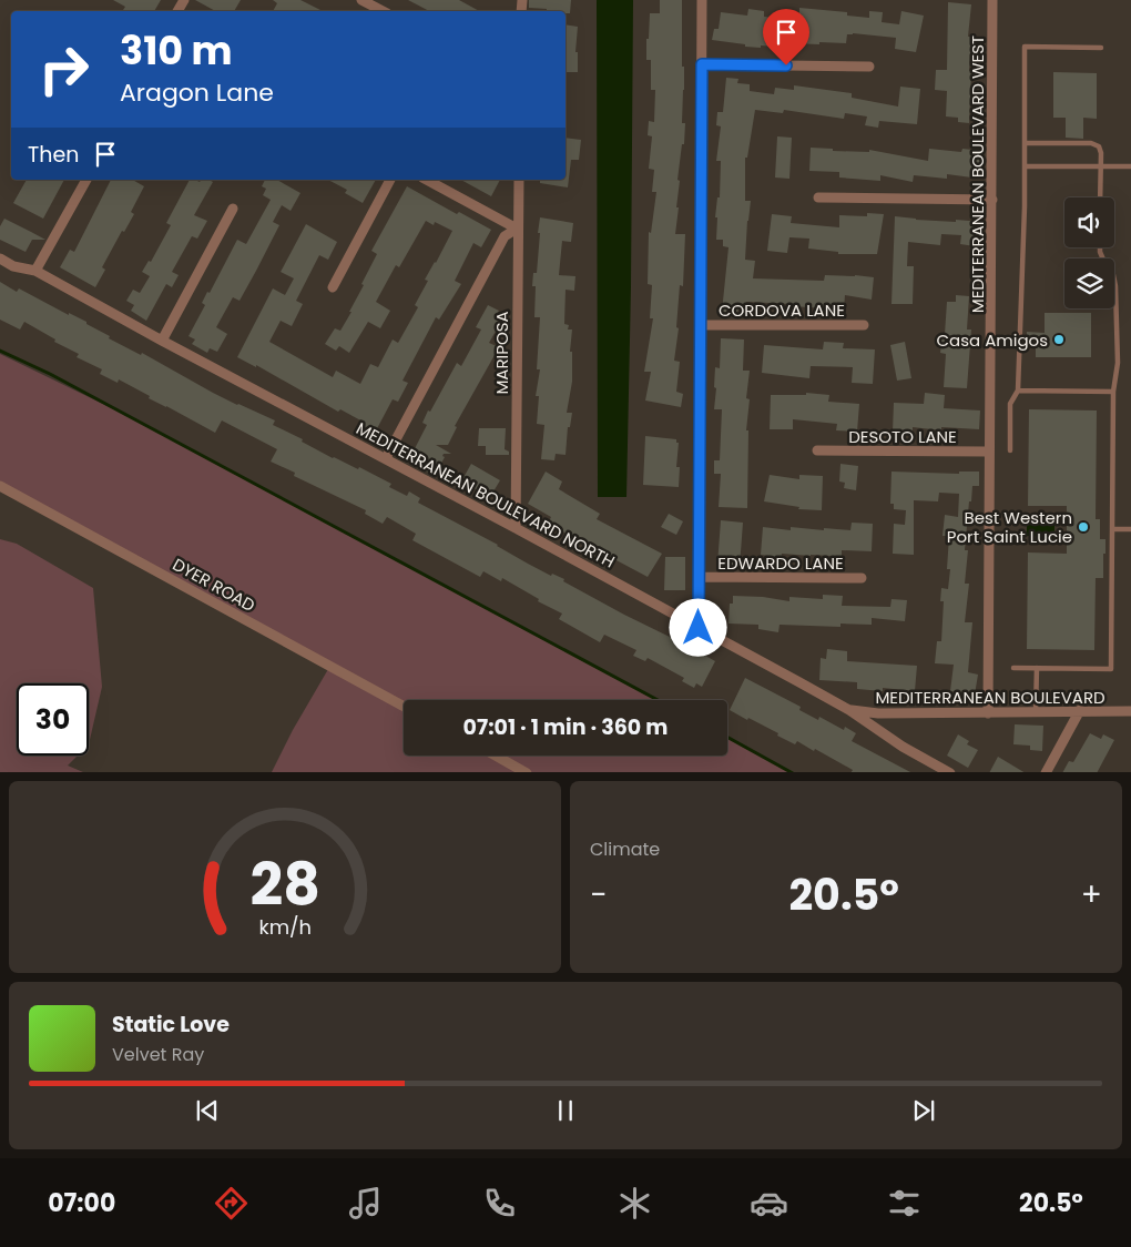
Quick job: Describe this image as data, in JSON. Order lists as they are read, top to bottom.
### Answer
{
  "streets": {
    "street": [
      "MEDITERRANEAN BOULEVARD WEST",
      "CORDOVA LANE",
      "MARIPOSA",
      "DESOTO LANE",
      "MEDITERRANEAN BOULEVARD NORTH",
      "EDWARDO LANE",
      "DYER ROAD",
      "MEDITERRANEAN BOULEVARD"
    ]
  },
  "crossings": [
    ["MEDITERRANEAN BOULEVARD WEST", "DESOTO LANE"],
    ["MEDITERRANEAN BOULEVARD WEST", "MEDITERRANEAN BOULEVARD"],
    ["MARIPOSA", "MEDITERRANEAN BOULEVARD NORTH"],
    ["MEDITERRANEAN BOULEVARD NORTH", "MEDITERRANEAN BOULEVARD"]
  ],
  "places": ["Casa Amigos", "Best Western Port Saint Lucie"],
  "page": {
    "turn": ["310 m", "Aragon Lane"],
    "then": "Then",
    "limit": "30",
    "trip": "07:01 · 1 min · 360 m",
    "tile": "Climate",
    "heat": ["−", "20.5°", "+"],
    "song": ["Static Love", "Velvet Ray"],
    "tabs": ["07:00", "20.5°"],
    "gauge": ["28", "km/h"]
  }
}
